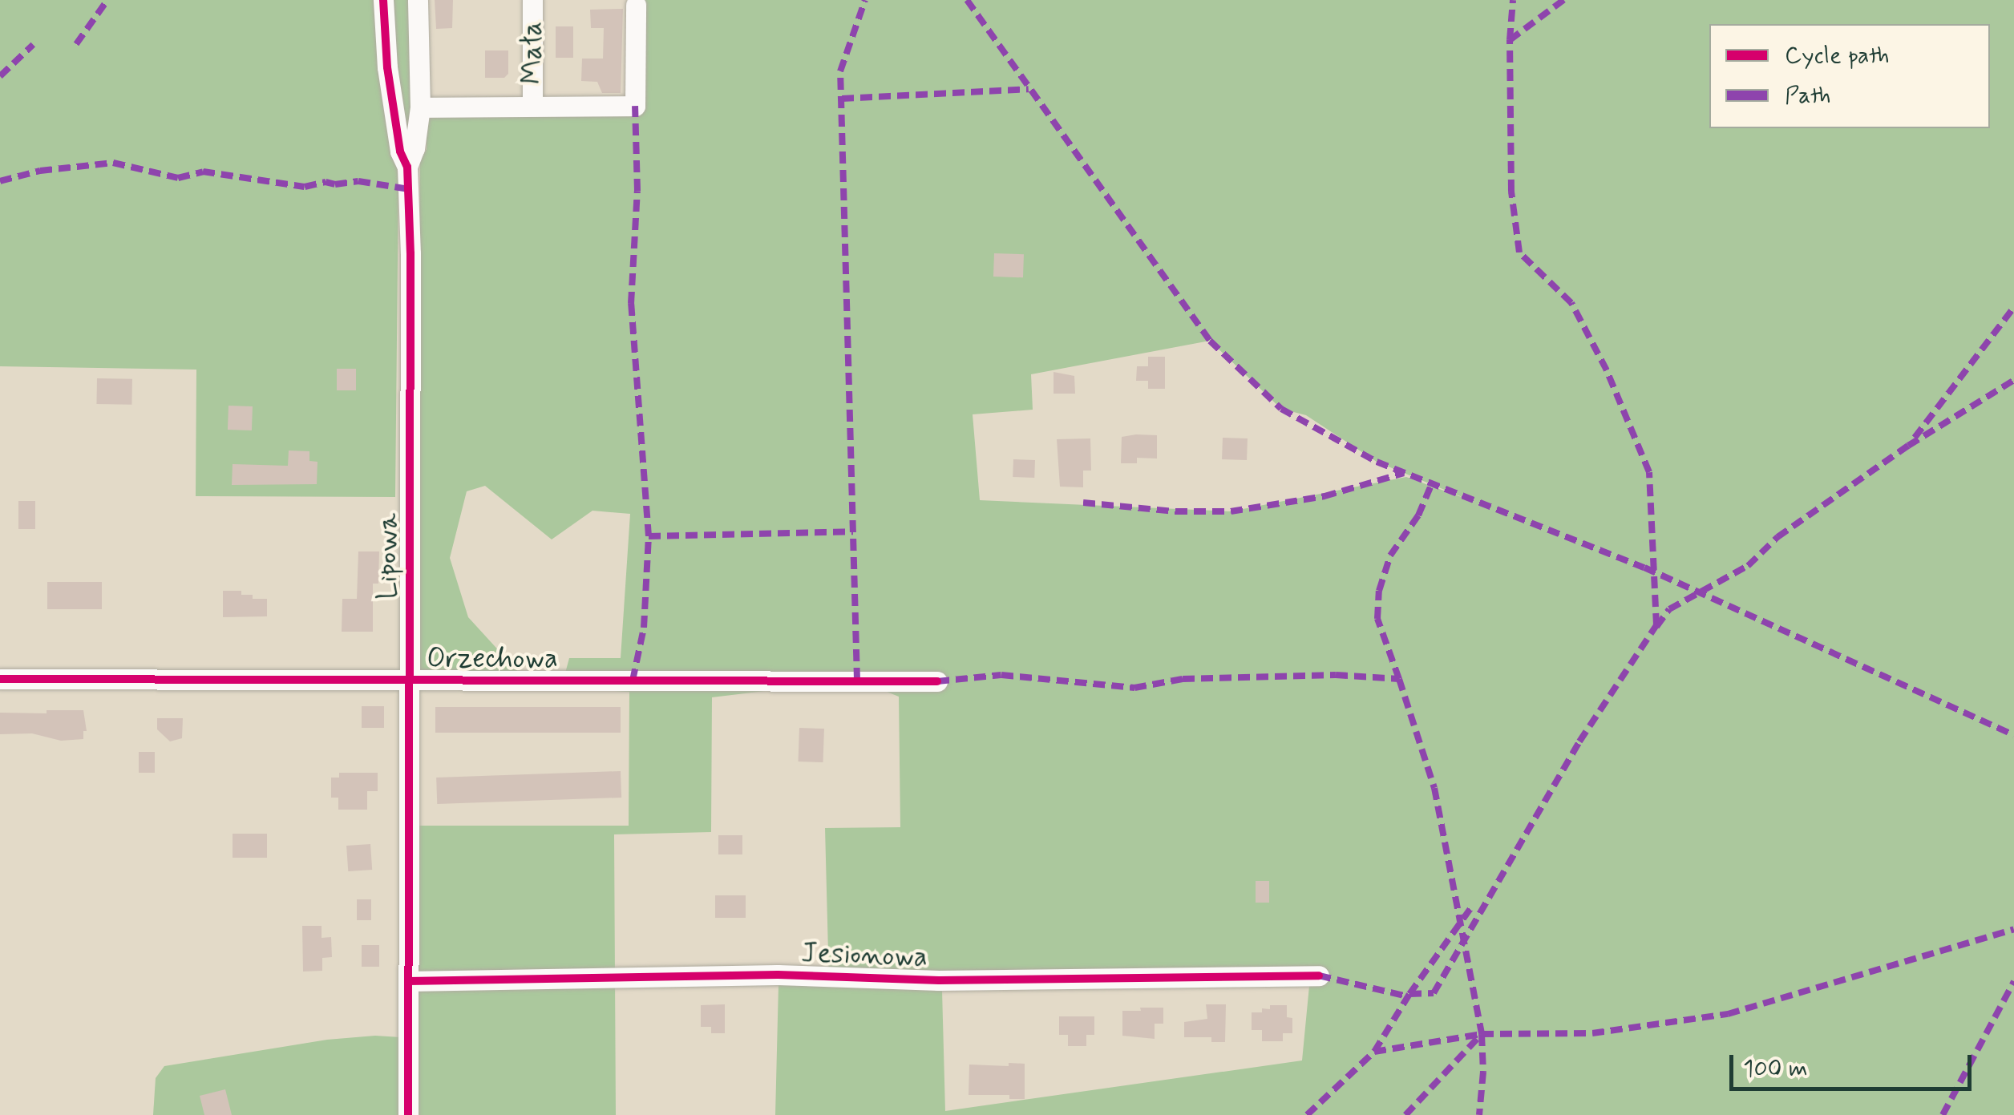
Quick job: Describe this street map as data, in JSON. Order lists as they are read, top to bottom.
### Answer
{
  "streets": {
    "street": [
      "Mała",
      "Lipowa",
      "Orzechowa",
      "Jesionowa"
    ]
  },
  "crossings": [
    ["Lipowa", "Orzechowa"],
    ["Lipowa", "Jesionowa"]
  ],
  "legend": ["Cycle path", "Path"],
  "scale_bar": "100 m"
}
